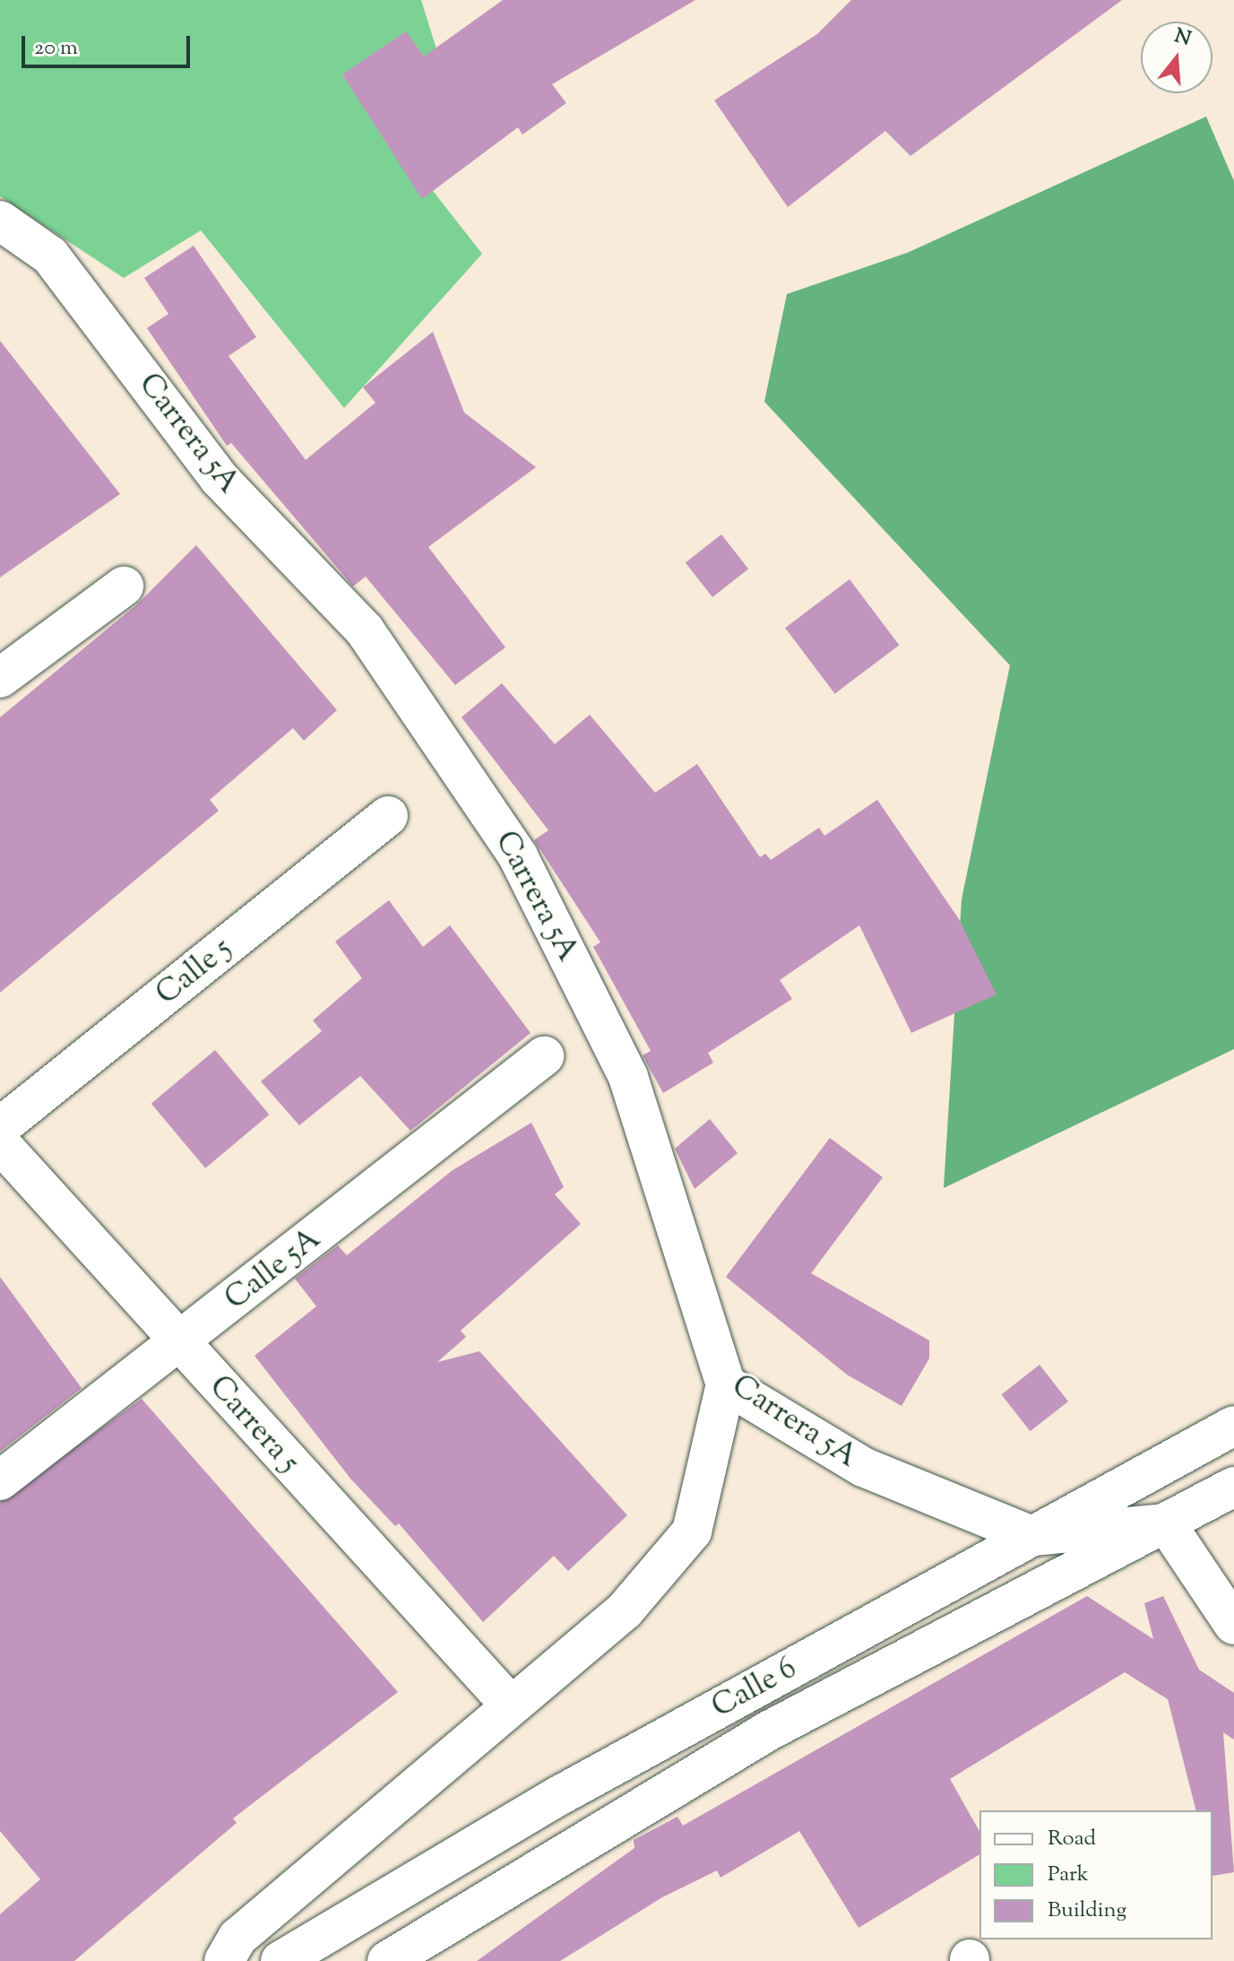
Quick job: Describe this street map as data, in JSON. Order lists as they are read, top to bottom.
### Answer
{
  "streets": {
    "street": [
      "Carrera 5A",
      "Calle 5",
      "Calle 5A",
      "Carrera 5",
      "Calle 6"
    ]
  },
  "crossings": [
    ["Carrera 5A", "Calle 6"],
    ["Calle 5A", "Carrera 5"]
  ],
  "legend": ["Road", "Park", "Building"],
  "scale_bar": "20 m",
  "north": "top"
}
